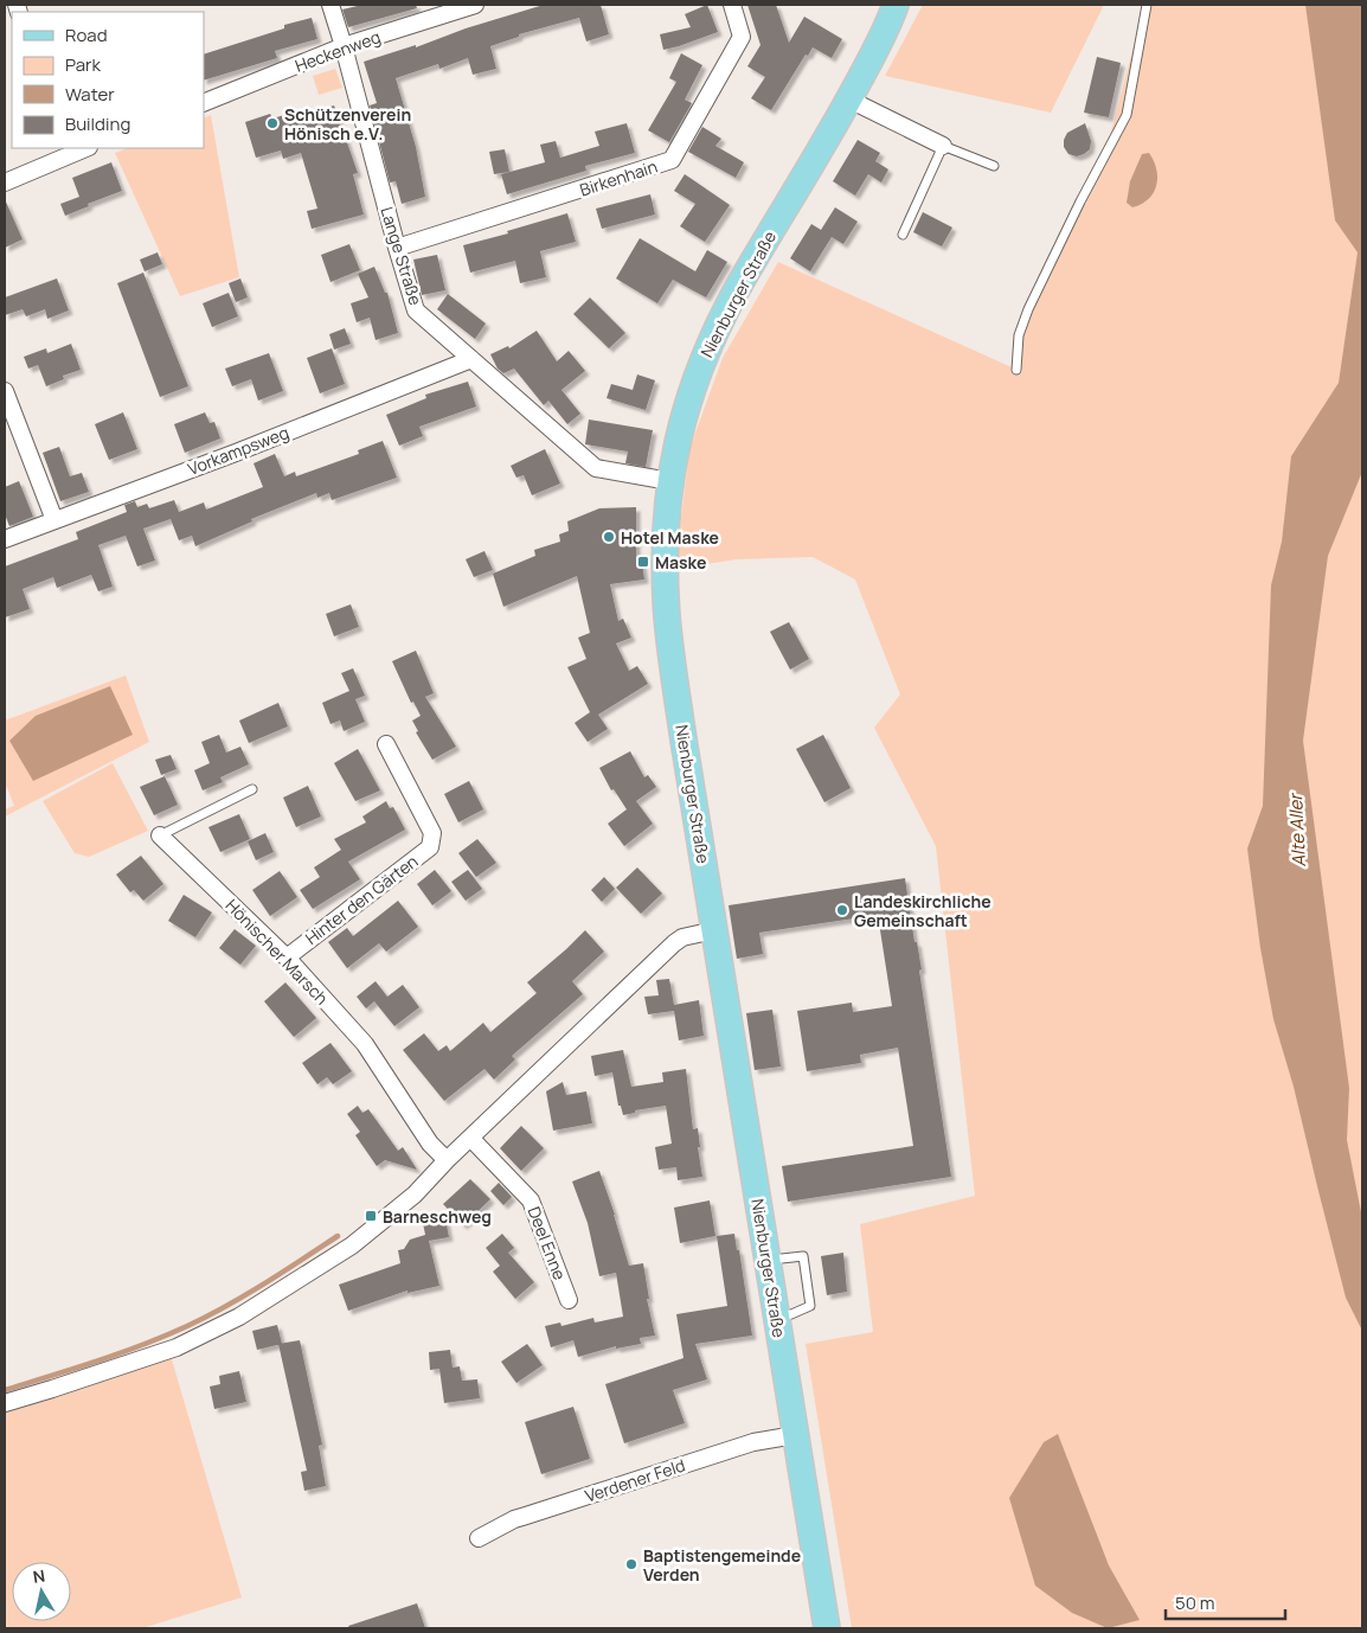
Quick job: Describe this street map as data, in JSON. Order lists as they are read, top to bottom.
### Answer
{
  "streets": {
    "main road": ["Nienburger Straße"],
    "street": [
      "Heckenweg",
      "Birkenhain",
      "Lange Straße",
      "Vorkampsweg",
      "Hinter den Gärten",
      "Hönischer Marsch",
      "Deel Enne",
      "Verdener Feld"
    ]
  },
  "crossings": [
    ["Heckenweg", "Lange Straße"],
    ["Birkenhain", "Lange Straße"],
    ["Lange Straße", "Nienburger Straße"],
    ["Lange Straße", "Vorkampsweg"],
    ["Nienburger Straße", "Verdener Feld"],
    ["Hinter den Gärten", "Hönischer Marsch"]
  ],
  "water": ["Alte Aller"],
  "places": {
    "other": [
      "Schützenverein Hönisch e.V.",
      "Hotel Maske",
      "Landeskirchliche Gemeinschaft",
      "Baptistengemeinde Verden"
    ],
    "transit": ["Maske", "Barneschweg"]
  },
  "legend": [
    "Road",
    "Park",
    "Water",
    "Building"
  ],
  "scale_bar": "50 m",
  "north": "top"
}
